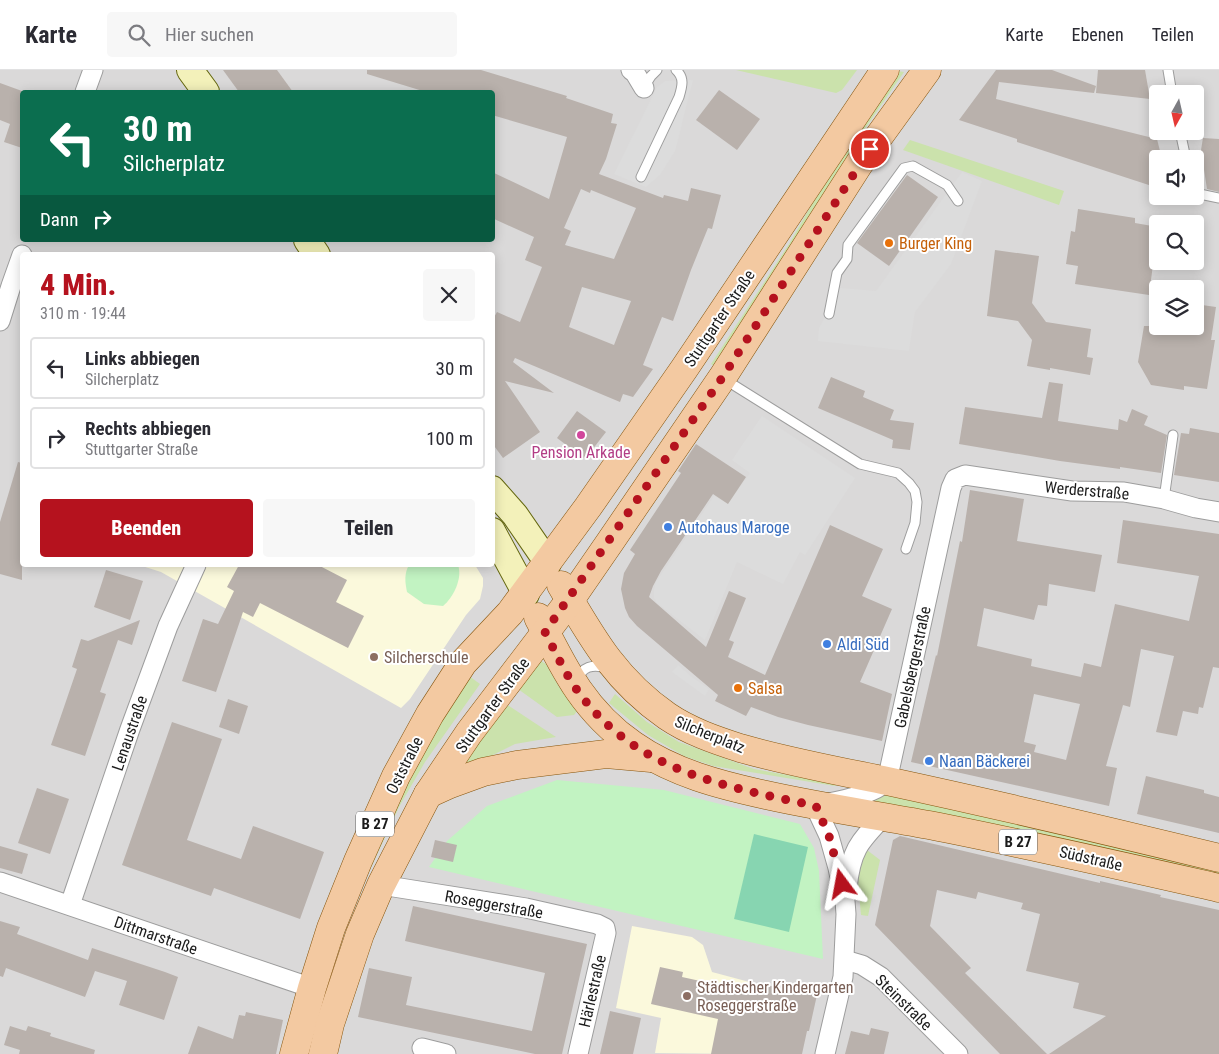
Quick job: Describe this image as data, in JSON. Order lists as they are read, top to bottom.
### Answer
{
  "streets": {
    "main road": [
      "Stuttgarter Straße",
      "Silcherplatz",
      "Oststraße",
      "B 27",
      "Südstraße"
    ],
    "street": [
      "Werderstraße",
      "Gabelsbergerstraße",
      "Lenaustraße",
      "Roseggerstraße",
      "Dittmarstraße",
      "Härlestraße",
      "Steinstraße"
    ]
  },
  "crossings": [
    ["Stuttgarter Straße", "Silcherplatz"],
    ["Stuttgarter Straße", "Oststraße"],
    ["Stuttgarter Straße", "B 27"],
    ["Werderstraße", "Gabelsbergerstraße"],
    ["Gabelsbergerstraße", "Silcherplatz"],
    ["Gabelsbergerstraße", "Südstraße"],
    ["Lenaustraße", "Dittmarstraße"],
    ["Silcherplatz", "Oststraße"],
    ["Silcherplatz", "Südstraße"],
    ["Oststraße", "Dittmarstraße"],
    ["B 27", "Südstraße"],
    ["B 27", "Roseggerstraße"],
    ["Roseggerstraße", "Härlestraße"]
  ],
  "places": [
    "Burger King",
    "Pension Arkade",
    "Autohaus Maroge",
    "Aldi Süd",
    "Silcherschule",
    "Salsa",
    "Naan Bäckerei",
    "Städtischer Kindergarten Roseggerstraße"
  ],
  "north": "bottom",
  "page": {
    "header": "Karte",
    "search": "Hier suchen",
    "nav": ["Karte", "Ebenen", "Teilen"],
    "turn": ["30 m", "Silcherplatz"],
    "then": "Dann",
    "heading": ["4 Min.", "310 m · 19:44"],
    "list": [
      {
        "name": "Links abbiegen",
        "note": "Silcherplatz",
        "value": "30 m"
      },
      {
        "name": "Rechts abbiegen",
        "note": "Stuttgarter Straße",
        "value": "100 m"
      }
    ],
    "buttons": ["Beenden", "Teilen"]
  }
}
